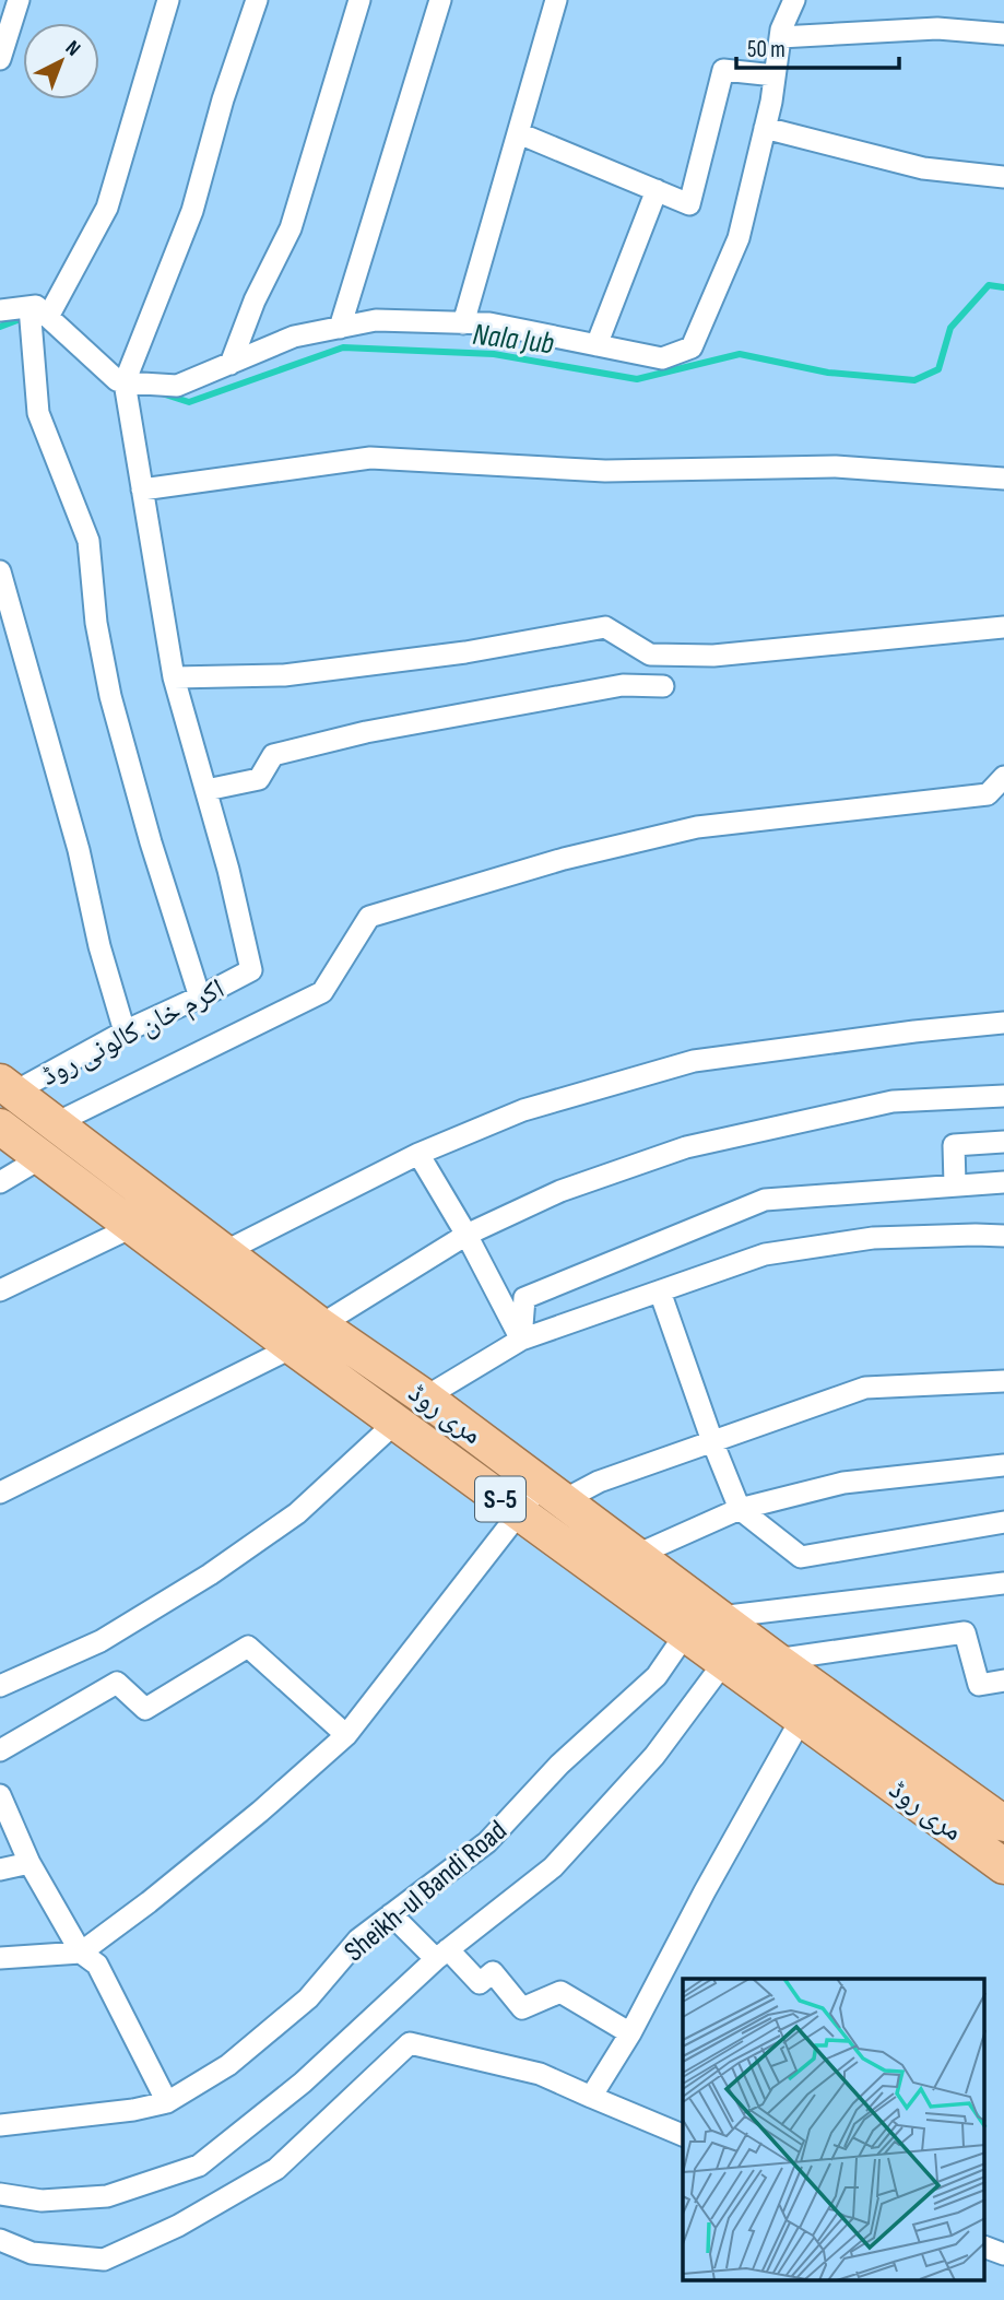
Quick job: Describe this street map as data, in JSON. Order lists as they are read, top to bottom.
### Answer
{
  "streets": {
    "main road": ["مری روڈ", "S-5"],
    "street": ["اکرم خان کالونی روڈ", "Sheikh-ul Bandi Road"]
  },
  "crossings": [
    ["اکرم خان کالونی روڈ", "مری روڈ"],
    ["مری روڈ", "Sheikh-ul Bandi Road"]
  ],
  "water": ["Nala Jub"],
  "scale_bar": "50 m",
  "north": "top right"
}
